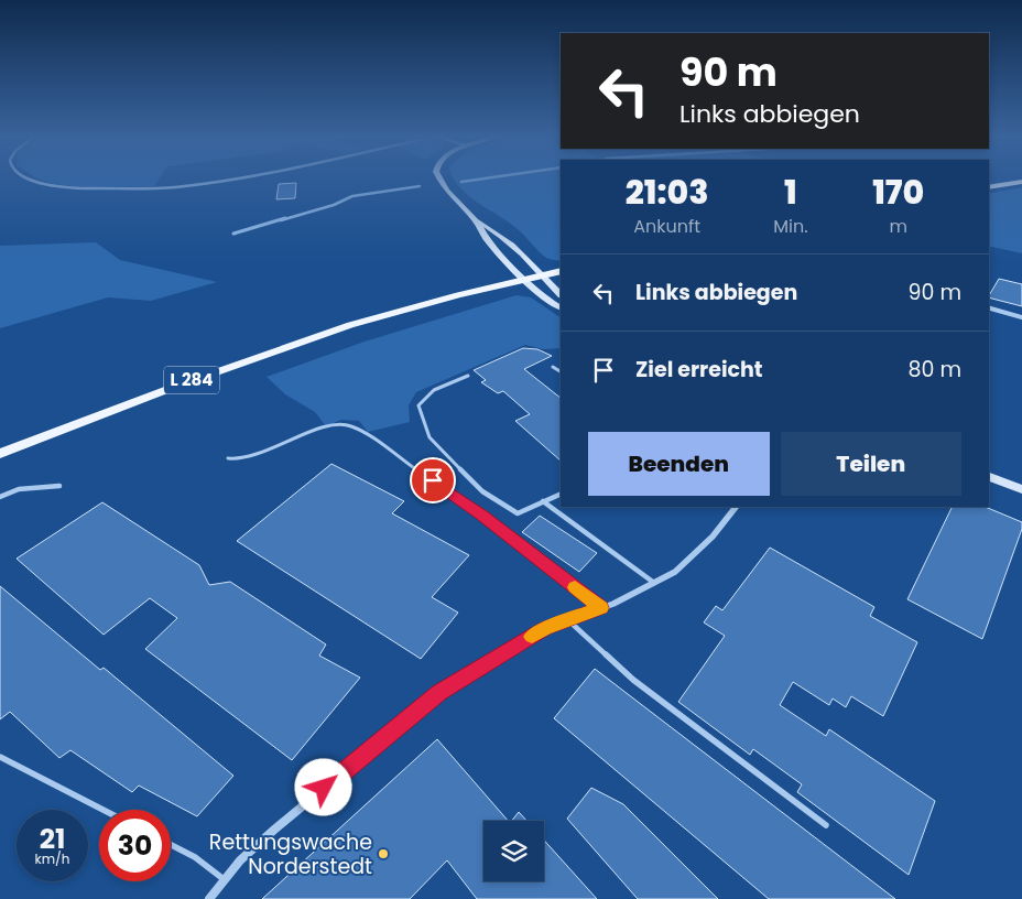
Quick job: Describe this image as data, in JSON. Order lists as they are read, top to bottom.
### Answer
{
  "streets": {
    "main road": ["L 284"]
  },
  "places": ["Rettungswache Norderstedt"],
  "page": {
    "turn": ["90 m", "Links abbiegen"],
    "eta": [
      "21:03",
      "Ankunft",
      "1",
      "Min.",
      "170",
      "m"
    ],
    "list": [
      {
        "name": "Links abbiegen",
        "value": "90 m"
      },
      {
        "name": "Ziel erreicht",
        "value": "80 m"
      }
    ],
    "buttons": ["Beenden", "Teilen"],
    "speed": "21 km/h",
    "limit": "30"
  }
}
